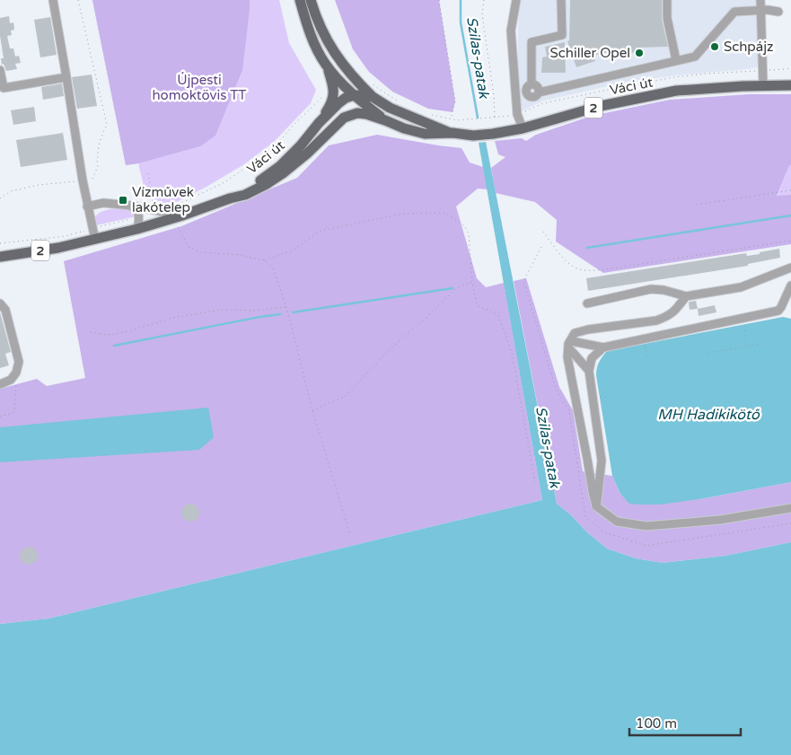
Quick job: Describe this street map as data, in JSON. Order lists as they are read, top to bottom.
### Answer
{
  "streets": {
    "main road": ["Váci út", "2"]
  },
  "water": ["Szilas-patak", "MH Hadikikötő"],
  "parks": ["Újpesti homoktövis TT"],
  "places": {
    "other": ["Schpájz", "Schiller Opel"],
    "transit": ["Vízművek lakótelep"]
  },
  "scale_bar": "100 m"
}
